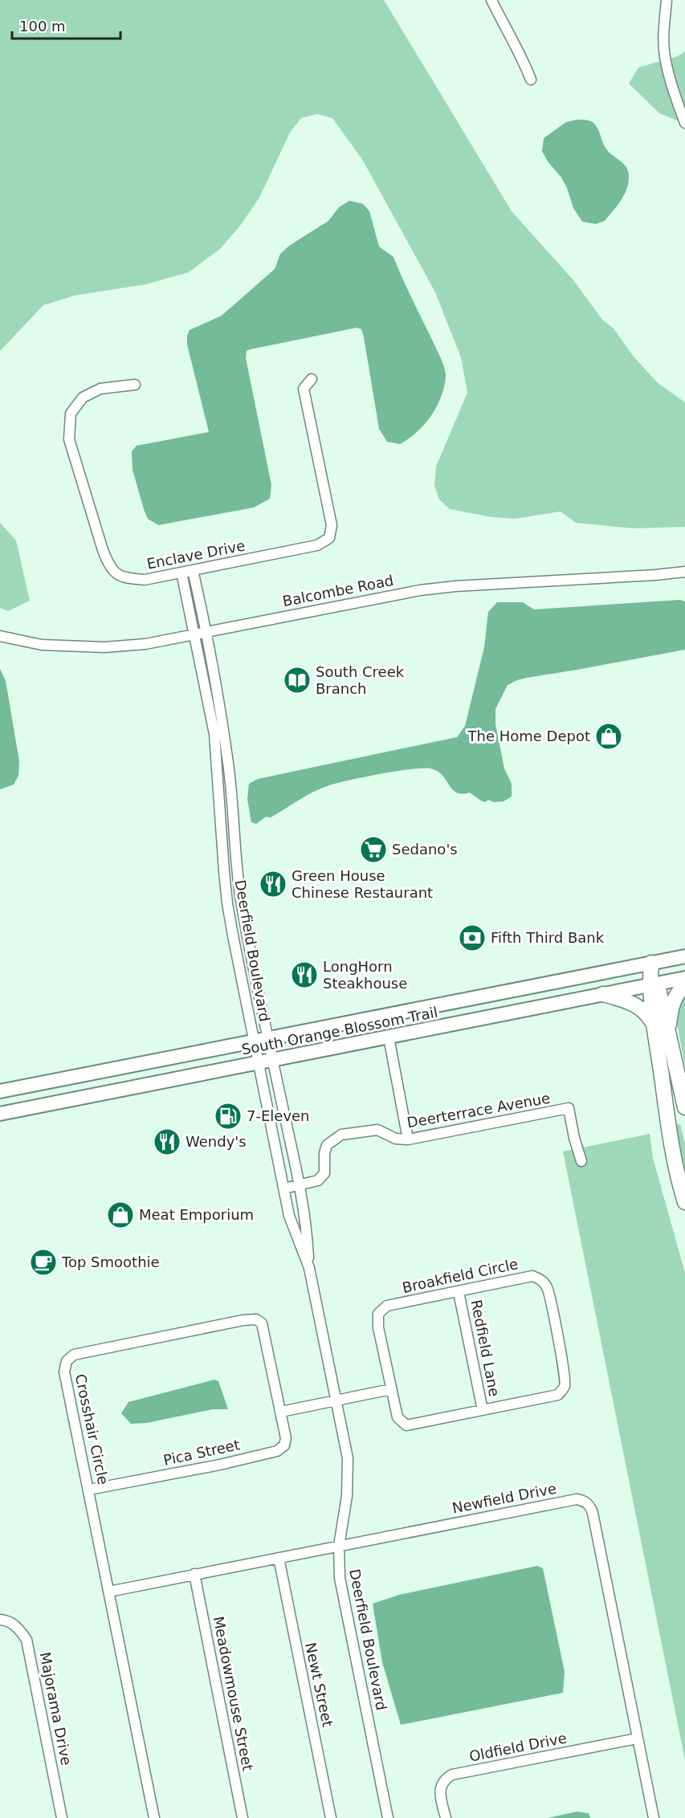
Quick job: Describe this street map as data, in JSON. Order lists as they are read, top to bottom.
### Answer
{
  "streets": {
    "main road": ["South Orange Blossom Trail"],
    "street": [
      "Enclave Drive",
      "Balcombe Road",
      "Deerfield Boulevard",
      "Deerterrace Avenue",
      "Broakfield Circle",
      "Redfield Lane",
      "Crosshair Circle",
      "Pica Street",
      "Newfield Drive",
      "Newt Street",
      "Meadowmouse Street",
      "Majorama Drive",
      "Oldfield Drive"
    ]
  },
  "crossings": [
    ["Enclave Drive", "Deerfield Boulevard"],
    ["Balcombe Road", "Deerfield Boulevard"],
    ["Deerfield Boulevard", "South Orange Blossom Trail"],
    ["Deerfield Boulevard", "Deerterrace Avenue"],
    ["Deerfield Boulevard", "Newfield Drive"],
    ["Broakfield Circle", "Redfield Lane"],
    ["Crosshair Circle", "Pica Street"],
    ["Crosshair Circle", "Newfield Drive"],
    ["Newfield Drive", "Newt Street"],
    ["Newfield Drive", "Meadowmouse Street"],
    ["Newfield Drive", "Oldfield Drive"]
  ],
  "places": {
    "library": ["South Creek Branch"],
    "shop": ["The Home Depot", "Meat Emporium"],
    "supermarket": ["Sedano's"],
    "restaurant": ["Green House Chinese Restaurant", "LongHorn Steakhouse", "Wendy's"],
    "bank": ["Fifth Third Bank"],
    "fuel station": ["7-Eleven"],
    "cafe": ["Top Smoothie"]
  },
  "scale_bar": "100 m"
}
